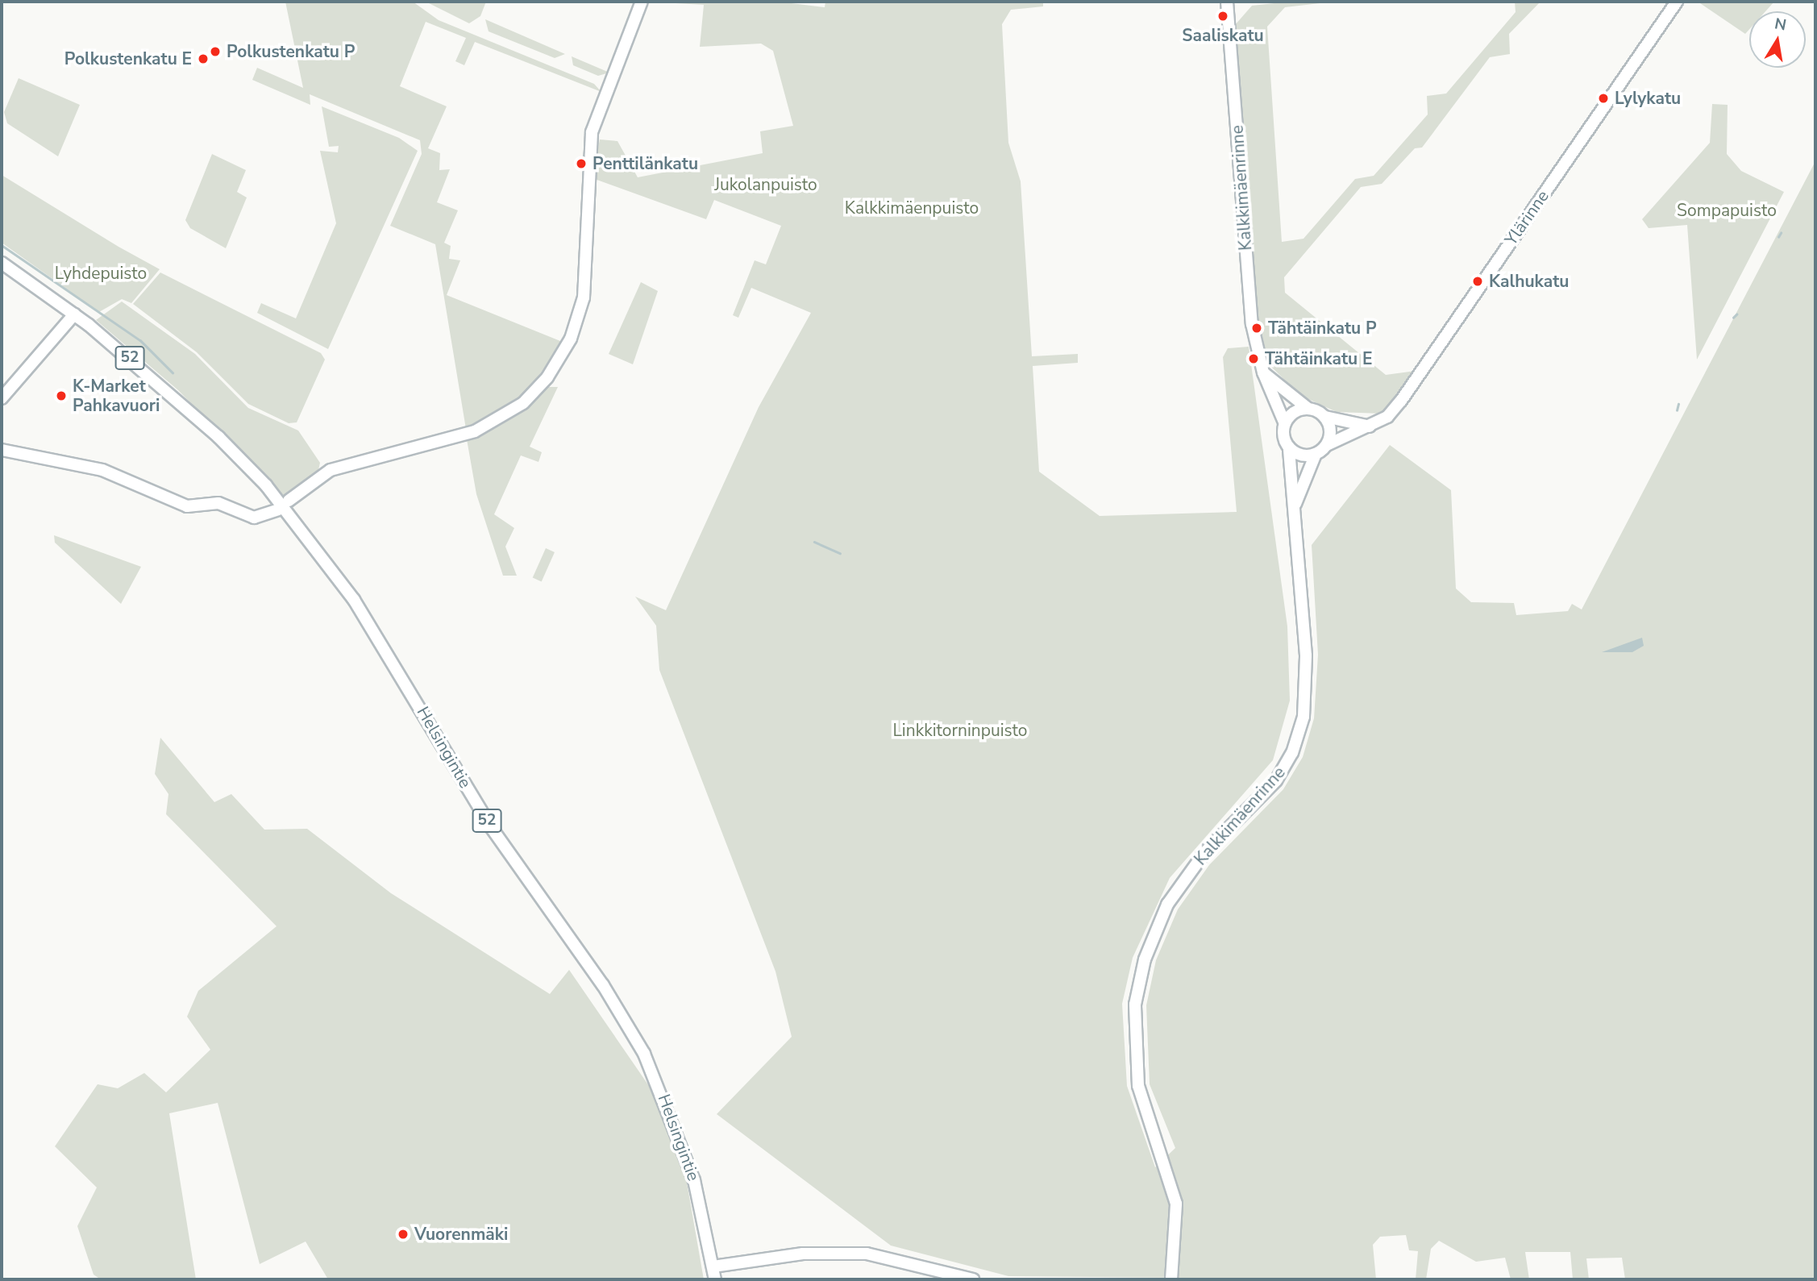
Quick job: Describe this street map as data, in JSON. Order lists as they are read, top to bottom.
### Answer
{
  "streets": {
    "street": [
      "Kalkkimäenrinne",
      "Ylärinne",
      "52",
      "Helsingintie"
    ]
  },
  "crossings": [
    ["Kalkkimäenrinne", "Ylärinne"],
    ["52", "Helsingintie"]
  ],
  "parks": [
    "Jukolanpuisto",
    "Kalkkimäenpuisto",
    "Sompapuisto",
    "Lyhdepuisto",
    "Linkkitorninpuisto"
  ],
  "places": [
    "Saaliskatu",
    "Polkustenkatu P",
    "Polkustenkatu E",
    "Lylykatu",
    "Penttilänkatu",
    "Kalhukatu",
    "Tähtäinkatu P",
    "Tähtäinkatu E",
    "K-Market Pahkavuori",
    "Vuorenmäki"
  ],
  "north": "top"
}
